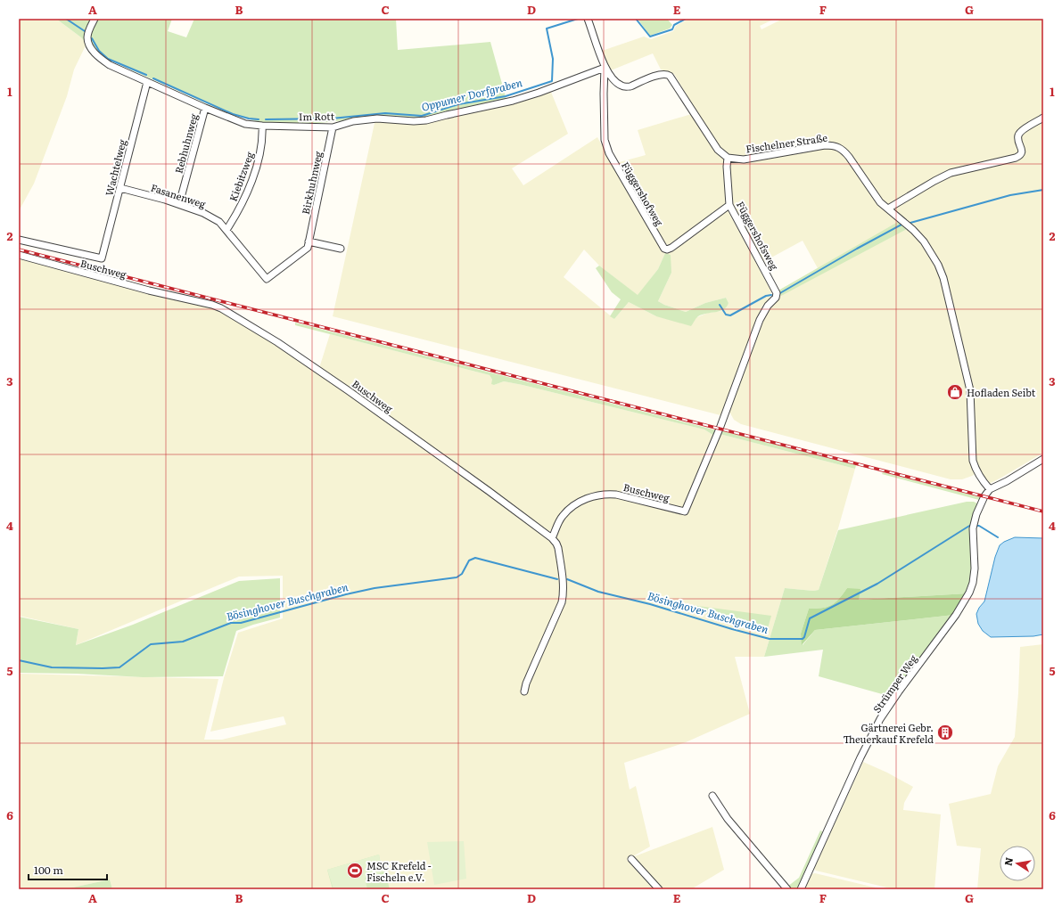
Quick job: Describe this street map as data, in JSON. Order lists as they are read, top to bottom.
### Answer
{
  "streets": {
    "street": [
      "Im Rott",
      "Fischelner Straße",
      "Rebhuhnweg",
      "Wachtelweg",
      "Kiebitzweg",
      "Birkhuhnweg",
      "Függershofweg",
      "Fasanenweg",
      "Függershofsweg",
      "Buschweg",
      "Strümper Weg"
    ]
  },
  "crossings": [
    ["Im Rott", "Rebhuhnweg"],
    ["Im Rott", "Wachtelweg"],
    ["Im Rott", "Kiebitzweg"],
    ["Im Rott", "Birkhuhnweg"],
    ["Im Rott", "Függershofweg"],
    ["Fischelner Straße", "Függershofsweg"],
    ["Fischelner Straße", "Strümper Weg"],
    ["Rebhuhnweg", "Fasanenweg"],
    ["Wachtelweg", "Fasanenweg"],
    ["Kiebitzweg", "Fasanenweg"],
    ["Birkhuhnweg", "Fasanenweg"],
    ["Függershofweg", "Függershofsweg"],
    ["Függershofsweg", "Buschweg"]
  ],
  "water": ["Oppumer Dorfgraben", "Bösinghover Buschgraben"],
  "places": {
    "shop": ["Hofladen Seibt"],
    "building": ["Gärtnerei Gebr. Theuerkauf Krefeld"],
    "sports": ["MSC Krefeld - Fischeln e.V."]
  },
  "scale_bar": "100 m",
  "north": "left",
  "grid": {
    "columns": [
      "A",
      "B",
      "C",
      "D",
      "E",
      "F",
      "G"
    ],
    "rows": [
      "1",
      "2",
      "3",
      "4",
      "5",
      "6"
    ]
  }
}
